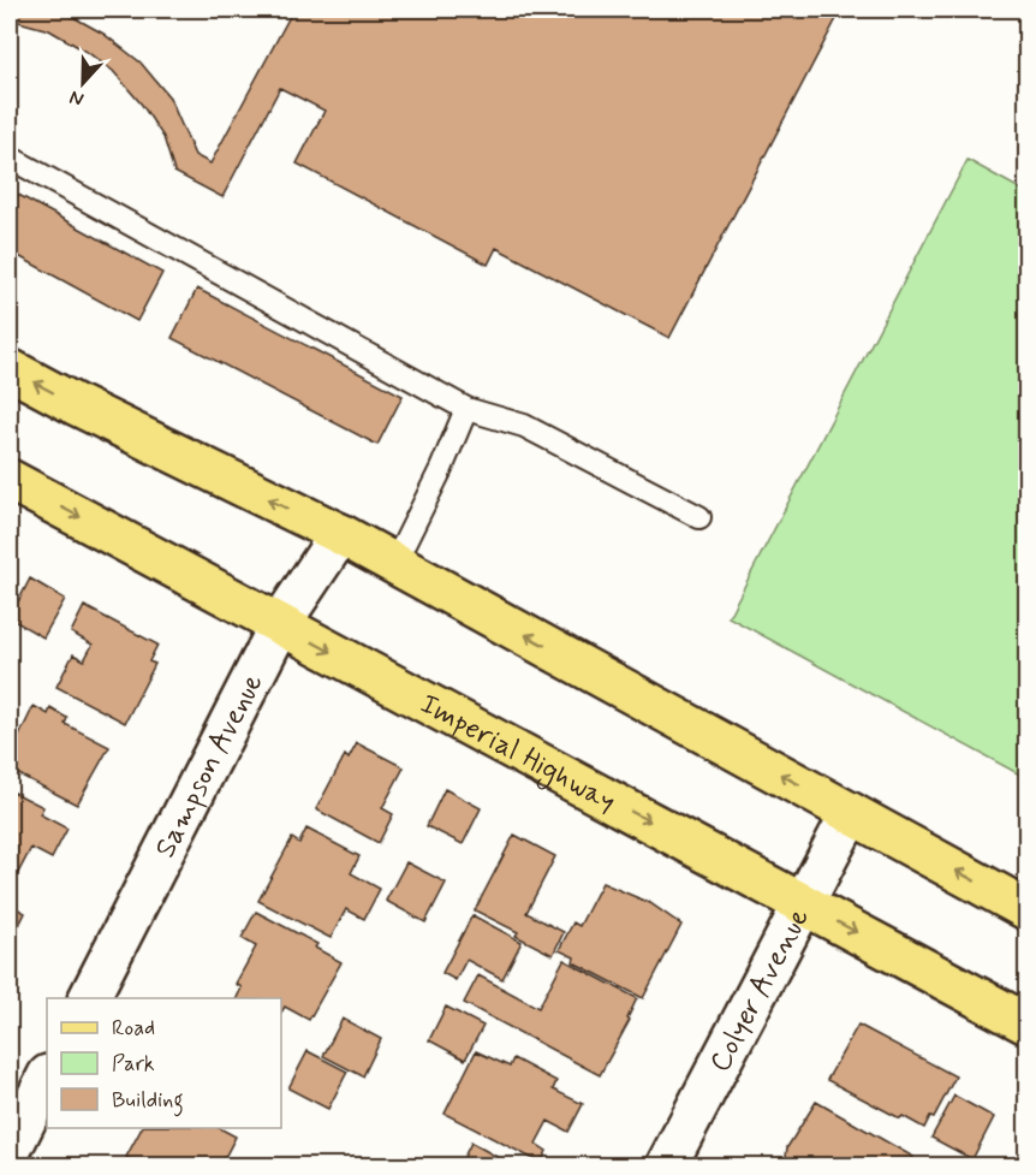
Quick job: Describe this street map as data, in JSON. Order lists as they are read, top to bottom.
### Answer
{
  "streets": {
    "main road": ["Imperial Highway"],
    "street": ["Sampson Avenue", "Colyer Avenue"]
  },
  "crossings": [
    ["Imperial Highway", "Sampson Avenue"],
    ["Imperial Highway", "Colyer Avenue"]
  ],
  "legend": ["Road", "Park", "Building"],
  "north": "bottom"
}
